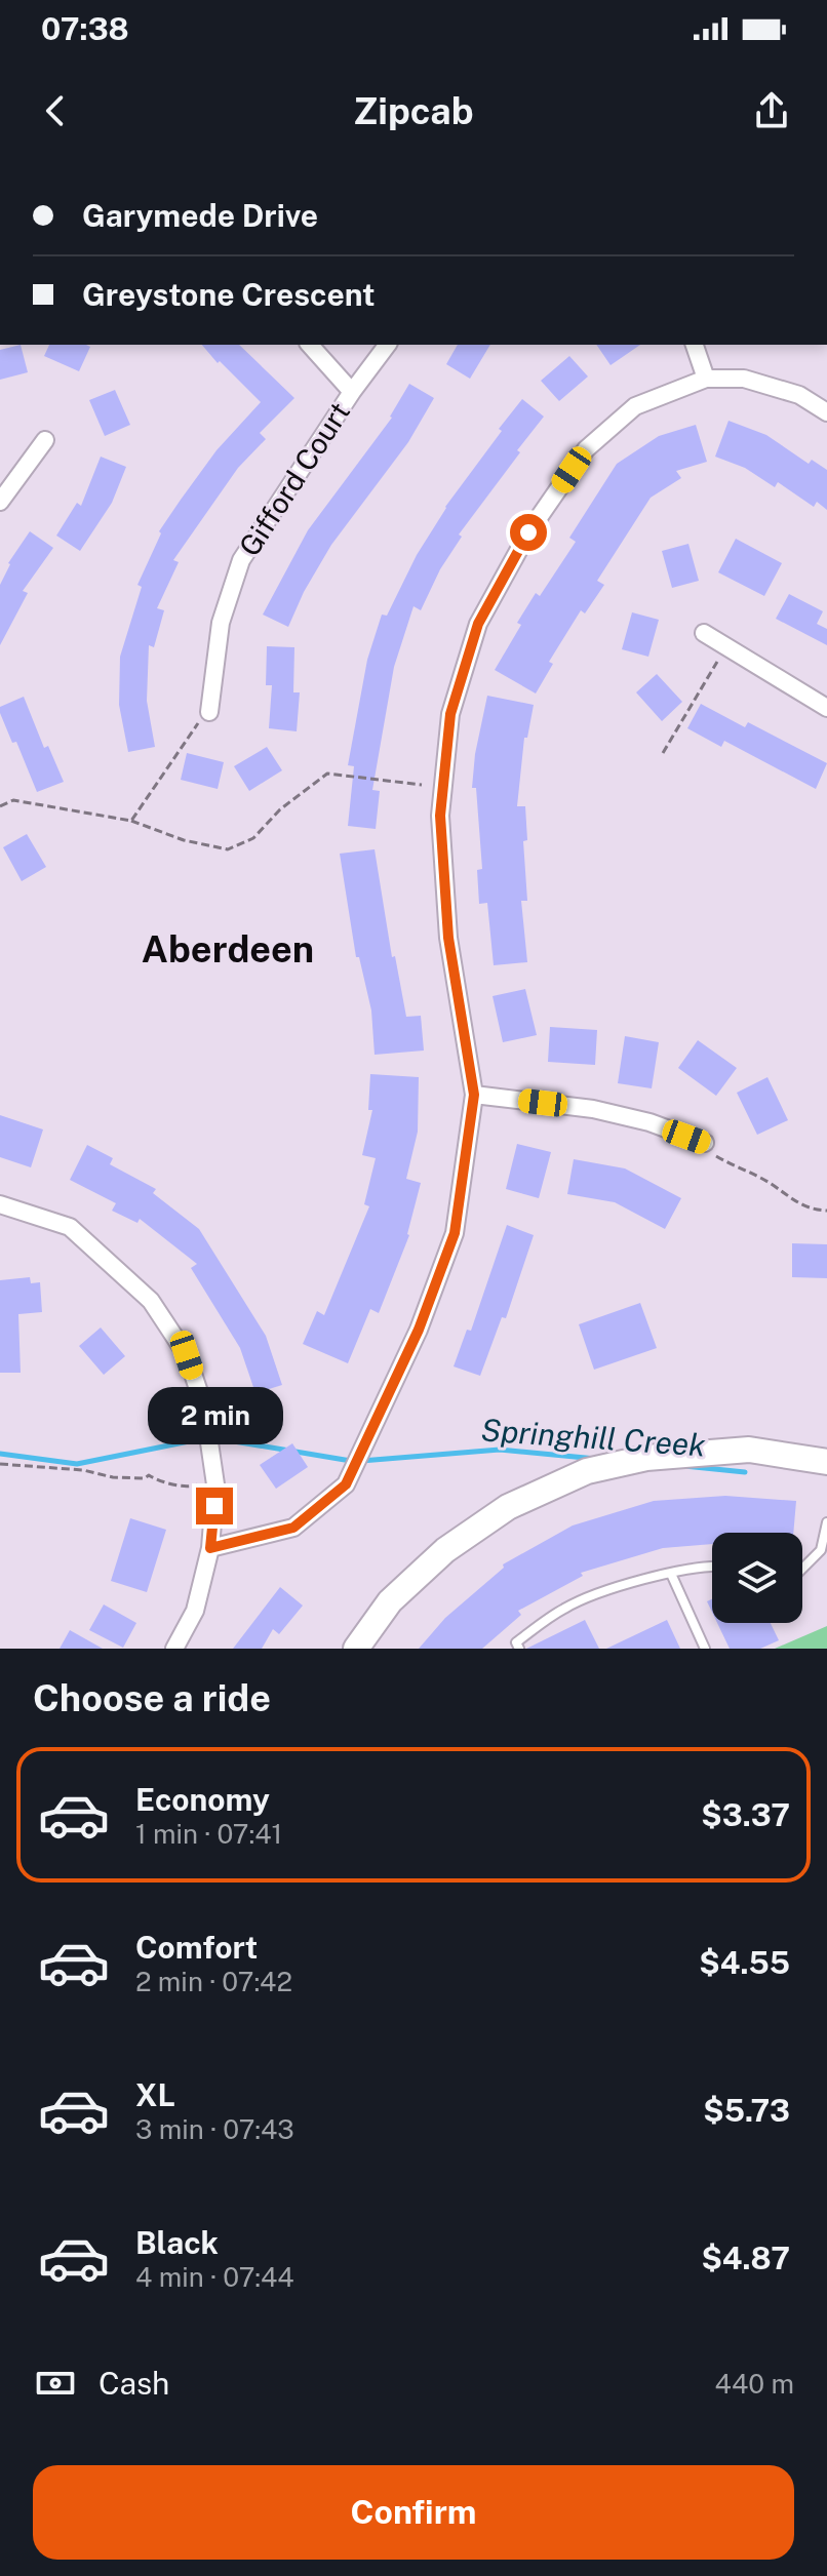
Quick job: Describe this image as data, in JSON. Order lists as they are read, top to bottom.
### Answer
{
  "streets": {
    "street": ["Gifford Court"]
  },
  "districts": ["Aberdeen"],
  "water": ["Springhill Creek"],
  "page": {
    "status": "07:38",
    "header": "Zipcab",
    "banner": ["Garymede Drive", "Greystone Crescent"],
    "bubble": "2 min",
    "heading": "Choose a ride",
    "list": [
      {
        "name": "Economy",
        "note": "1 min · 07:41",
        "value": "$3.37"
      },
      {
        "name": "Comfort",
        "note": "2 min · 07:42",
        "value": "$4.55"
      },
      {
        "name": "XL",
        "note": "3 min · 07:43",
        "value": "$5.73"
      },
      {
        "name": "Black",
        "note": "4 min · 07:44",
        "value": "$4.87"
      }
    ],
    "pay": ["Cash", "440 m"],
    "buttons": "Confirm"
  }
}
